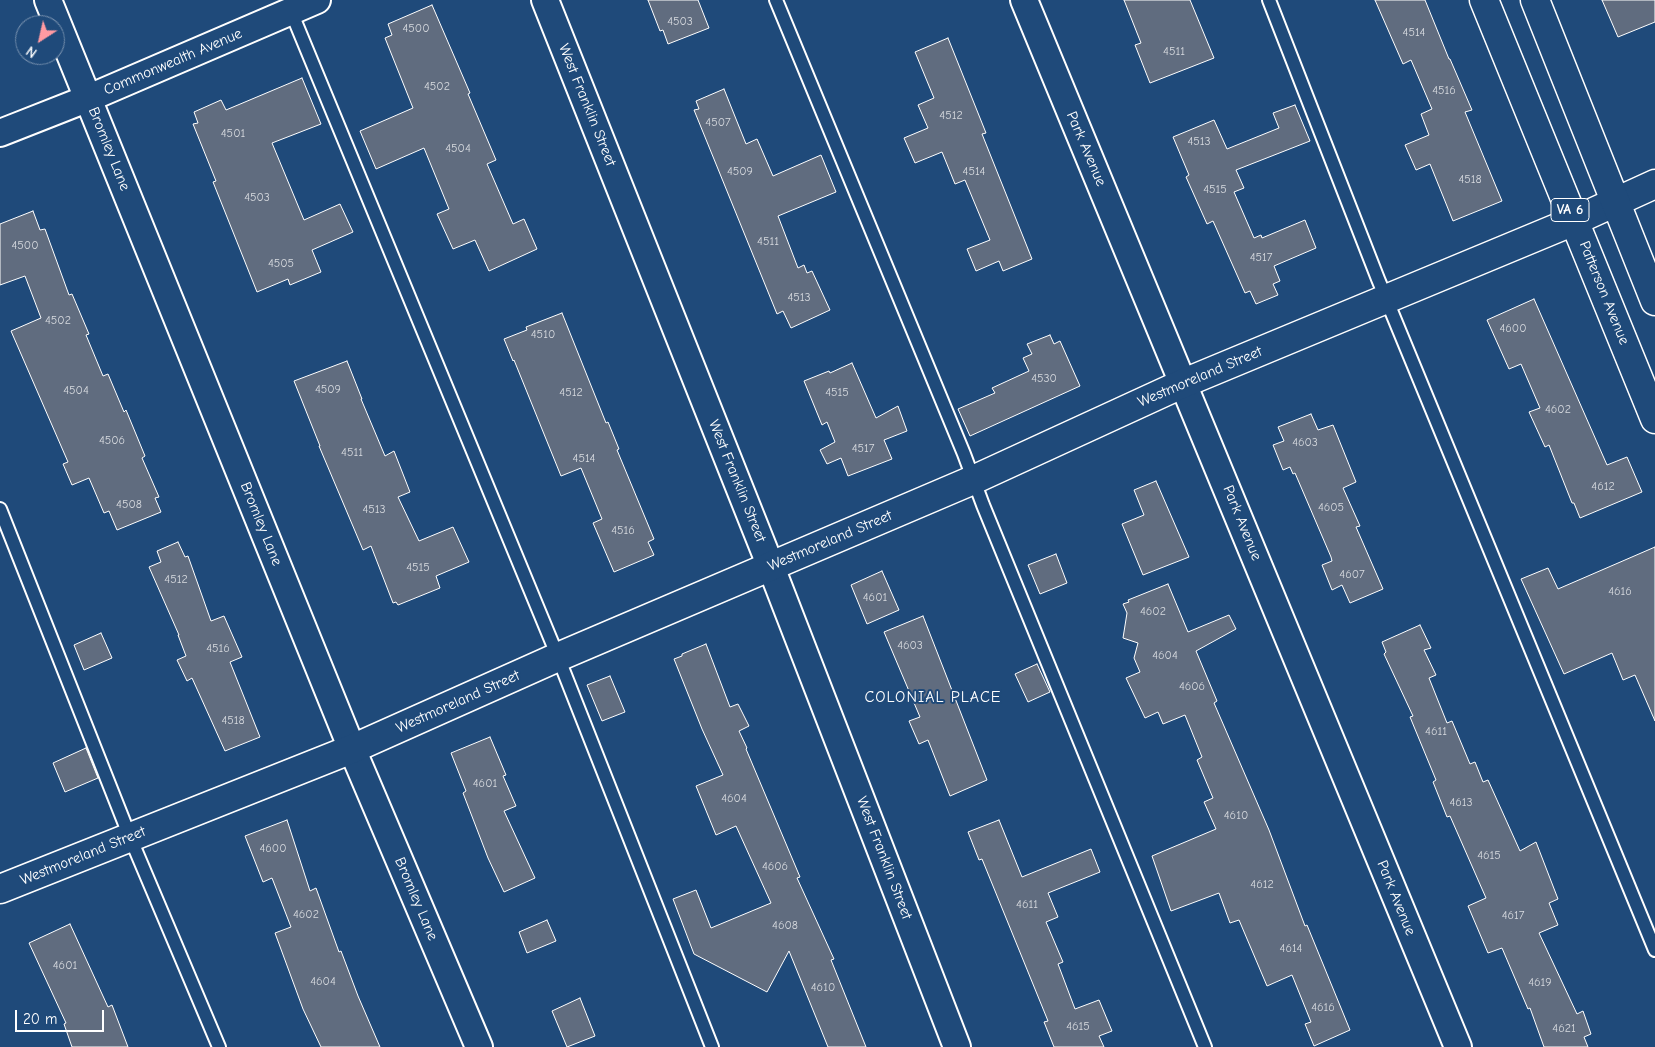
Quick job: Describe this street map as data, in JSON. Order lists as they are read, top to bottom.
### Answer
{
  "streets": {
    "street": [
      "Commonwealth Avenue",
      "West Franklin Street",
      "Bromley Lane",
      "Park Avenue",
      "VA 6",
      "Patterson Avenue",
      "Westmoreland Street"
    ]
  },
  "crossings": [
    ["Commonwealth Avenue", "Bromley Lane"],
    ["West Franklin Street", "Westmoreland Street"],
    ["Bromley Lane", "Westmoreland Street"],
    ["Park Avenue", "Westmoreland Street"],
    ["Patterson Avenue", "Westmoreland Street"]
  ],
  "districts": ["COLONIAL PLACE"],
  "house_numbers": [
    "4503",
    "4500",
    "4514",
    "4511",
    "4502",
    "4516",
    "4512",
    "4507",
    "4501",
    "4513",
    "4504",
    "4509",
    "4514",
    "4518",
    "4515",
    "4503",
    "4511",
    "4500",
    "4517",
    "4505",
    "4513",
    "4502",
    "4600",
    "4510",
    "4530",
    "4509",
    "4504",
    "4512",
    "4515",
    "4602",
    "4506",
    "4603",
    "4517",
    "4511",
    "4514",
    "4612",
    "4508",
    "4605",
    "4513",
    "4516",
    "4515",
    "4607",
    "4512",
    "4616",
    "4601",
    "4602",
    "4603",
    "4516",
    "4604",
    "4606",
    "4518",
    "4611",
    "4601",
    "4604",
    "4613",
    "4610",
    "4600",
    "4615",
    "4606",
    "4612",
    "4611",
    "4602",
    "4617",
    "4608",
    "4614",
    "4601",
    "4604",
    "4619",
    "4610",
    "4616",
    "4615",
    "4621"
  ],
  "scale_bar": "20 m",
  "north": "bottom left"
}
